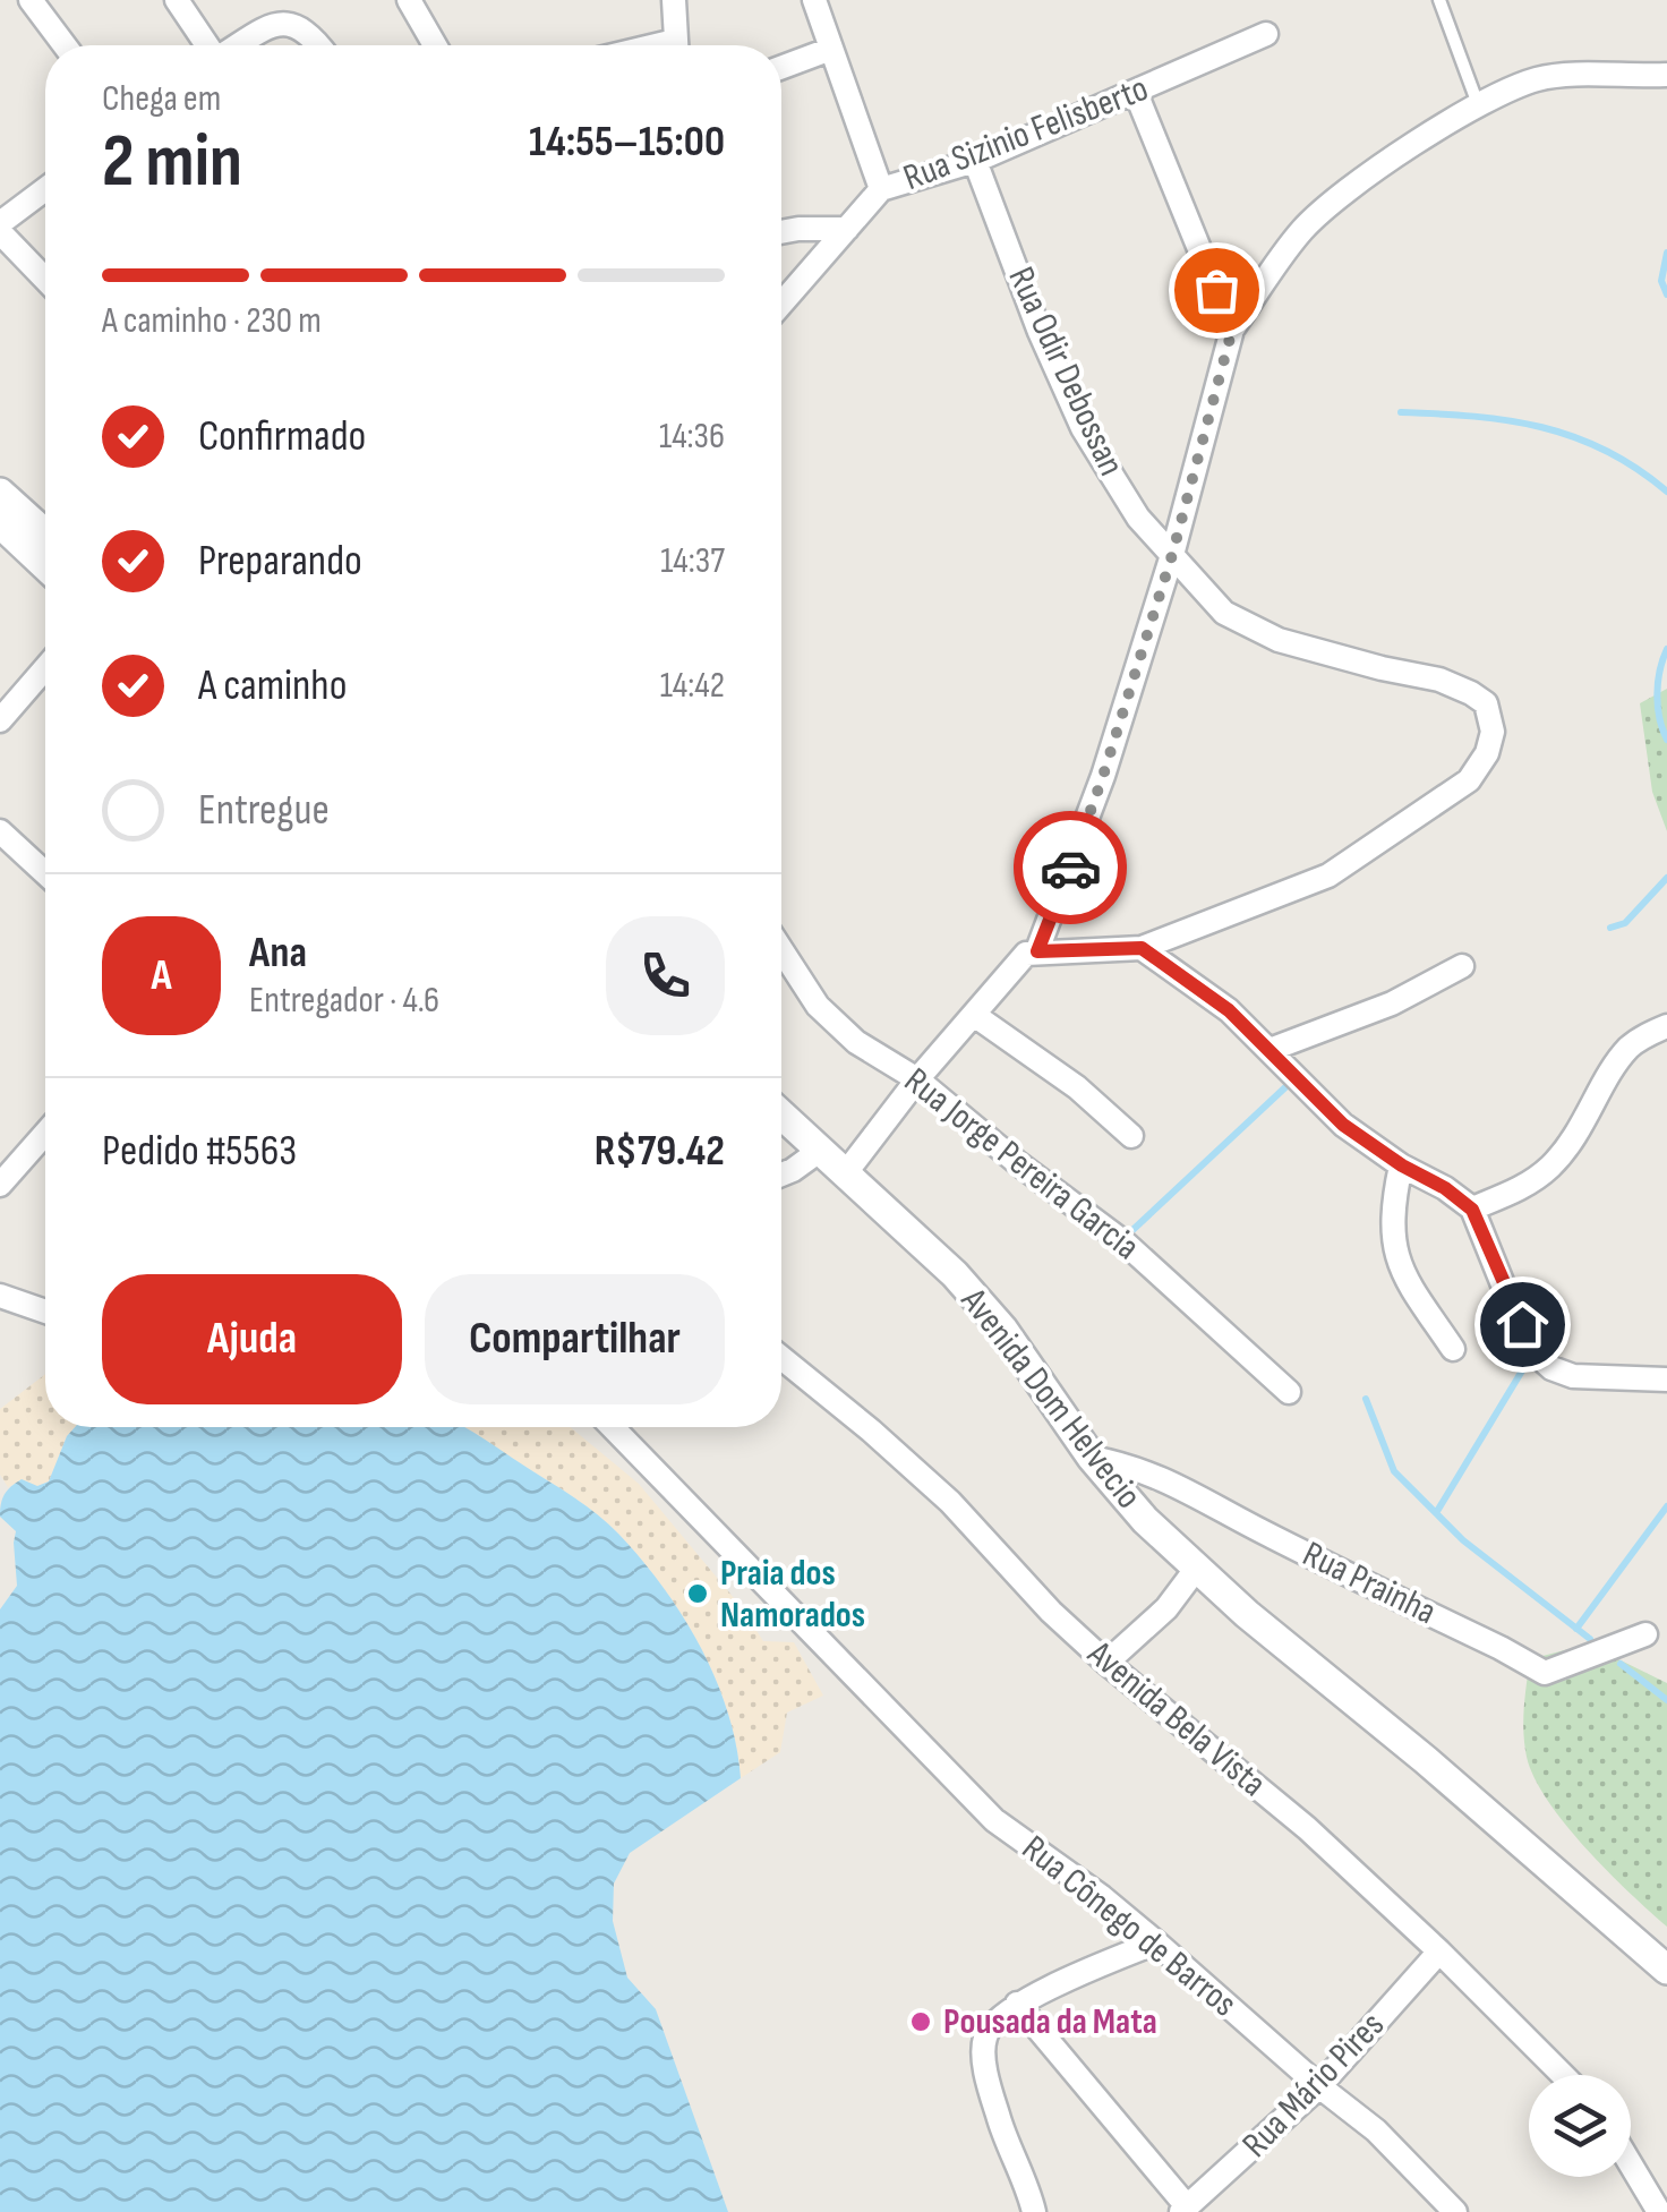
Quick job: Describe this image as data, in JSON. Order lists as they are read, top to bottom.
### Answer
{
  "streets": {
    "street": [
      "Rua Sizinio Felisberto",
      "Rua Odir Debossan",
      "Rua Jorge Pereira Garcia",
      "Avenida Dom Helvecio",
      "Rua Prainha",
      "Avenida Bela Vista",
      "Rua Cônego de Barros",
      "Rua Mário Pires"
    ]
  },
  "crossings": [
    ["Rua Sizinio Felisberto", "Rua Odir Debossan"],
    ["Avenida Dom Helvecio", "Rua Prainha"],
    ["Avenida Bela Vista", "Rua Mário Pires"],
    ["Rua Cônego de Barros", "Rua Mário Pires"]
  ],
  "places": ["Praia dos Namorados", "Pousada da Mata"],
  "page": {
    "heading": ["2 min", "Chega em", "14:55–15:00"],
    "panel": [
      "Ana",
      "Entregador · 4.6",
      "Pedido #5563",
      "R$79.42"
    ],
    "bar": "A caminho · 230 m",
    "list": [
      ["Confirmado", "14:36"],
      ["Preparando", "14:37"],
      ["A caminho", "14:42"],
      "Entregue"
    ],
    "round": "A",
    "buttons": ["Ajuda", "Compartilhar"]
  }
}
